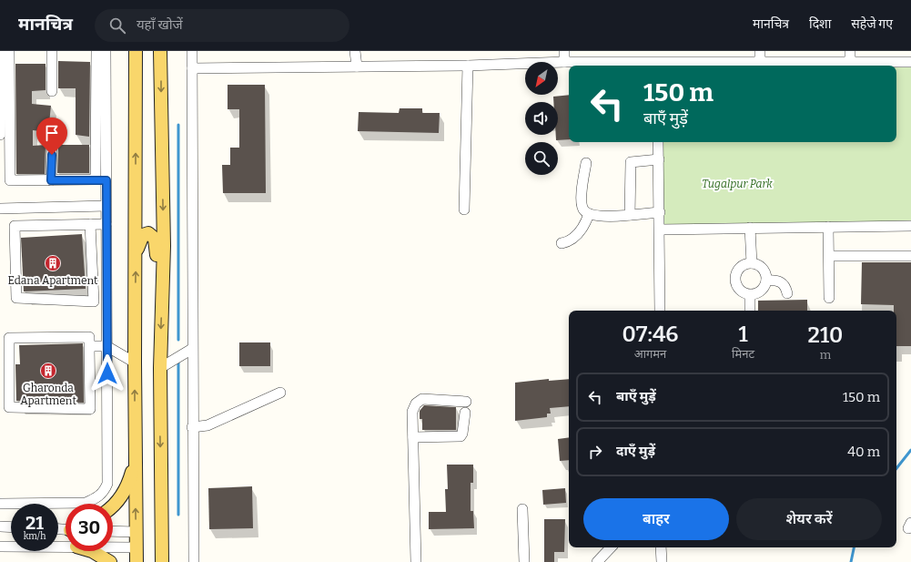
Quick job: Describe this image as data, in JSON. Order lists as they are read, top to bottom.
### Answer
{
  "parks": ["Tugalpur Park"],
  "places": {
    "building": ["Edana Apartment", "Gharonda Apartment"]
  },
  "north": "bottom left",
  "page": {
    "header": "मानचित्र",
    "search": "यहाँ खोजें",
    "nav": ["मानचित्र", "दिशा", "सहेजे गए"],
    "turn": ["150 m", "बाएँ मुड़ें"],
    "eta": [
      "07:46",
      "आगमन",
      "1",
      "मिनट",
      "210",
      "m"
    ],
    "list": [
      {
        "name": "बाएँ मुड़ें",
        "value": "150 m"
      },
      {
        "name": "दाएँ मुड़ें",
        "value": "40 m"
      }
    ],
    "buttons": ["बाहर", "शेयर करें"],
    "speed": "21 km/h",
    "limit": "30"
  }
}
